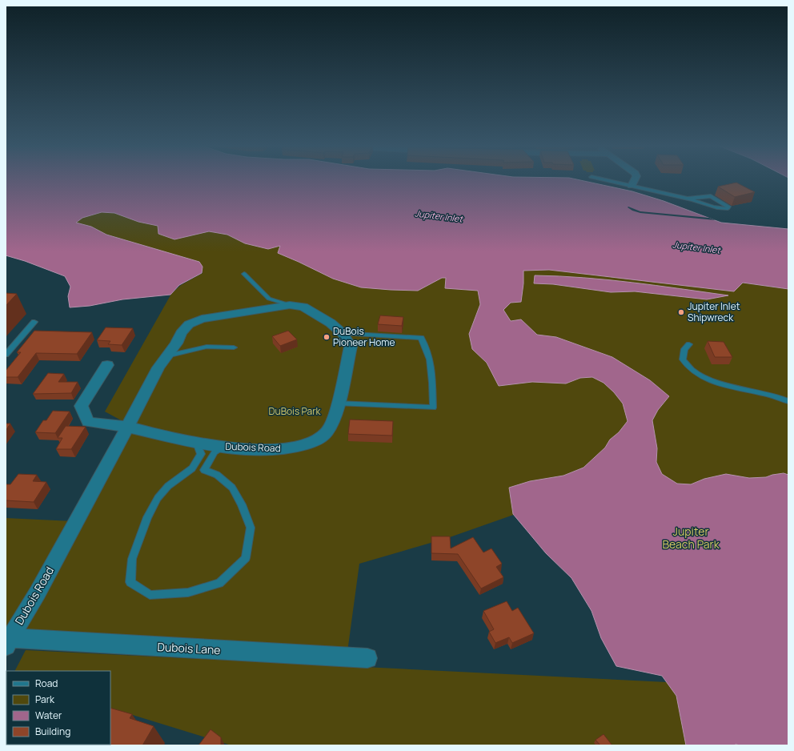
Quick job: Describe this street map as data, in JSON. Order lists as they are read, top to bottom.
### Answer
{
  "streets": {
    "street": ["Dubois Road", "Dubois Lane"]
  },
  "crossings": [
    ["Dubois Road", "Dubois Lane"]
  ],
  "water": ["Jupiter Inlet"],
  "parks": ["DuBois Park", "Jupiter Beach Park"],
  "places": ["Jupiter Inlet Shipwreck", "DuBois Pioneer Home"],
  "legend": [
    "Road",
    "Park",
    "Water",
    "Building"
  ]
}
